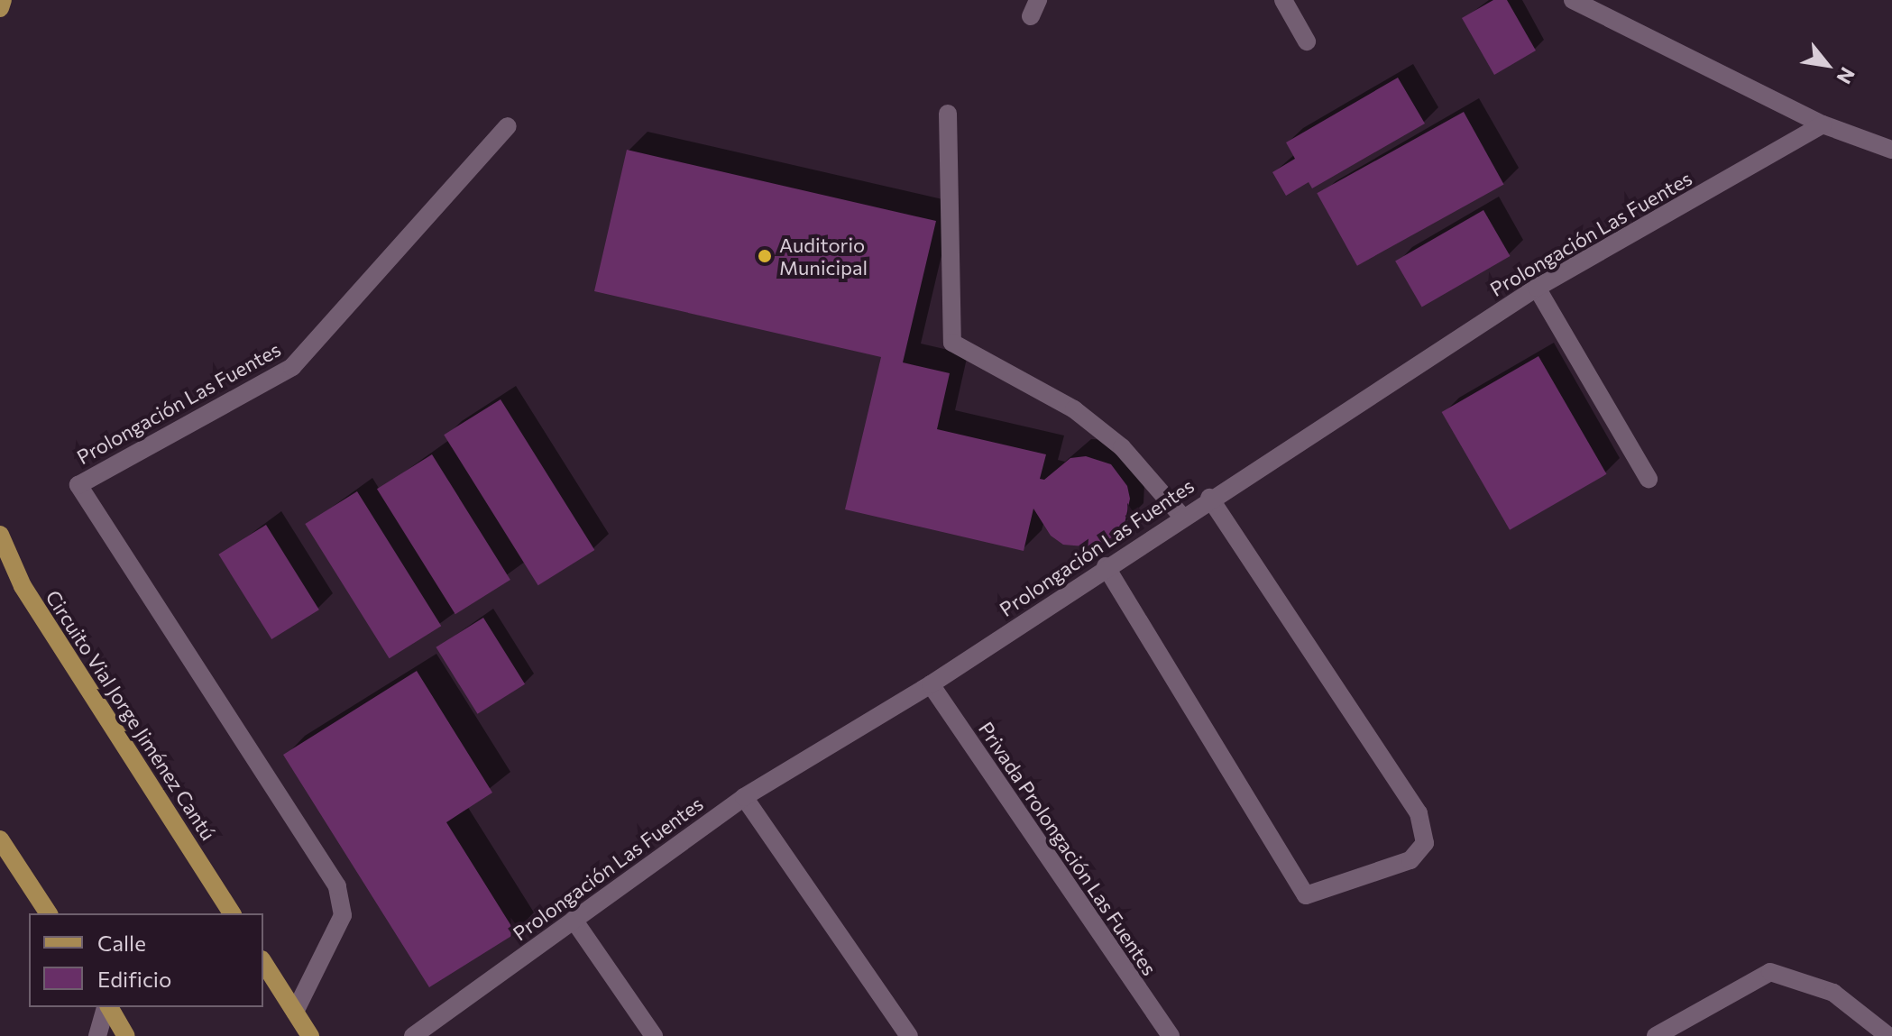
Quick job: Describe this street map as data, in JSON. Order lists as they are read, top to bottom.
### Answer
{
  "streets": {
    "main road": ["Circuito Vial Jorge Jiménez Cantú"],
    "street": ["Prolongación Las Fuentes", "Privada Prolongación Las Fuentes"]
  },
  "crossings": [
    ["Prolongación Las Fuentes", "Privada Prolongación Las Fuentes"]
  ],
  "places": ["Auditorio Municipal"],
  "legend": ["Calle", "Edificio"],
  "north": "bottom right"
}
